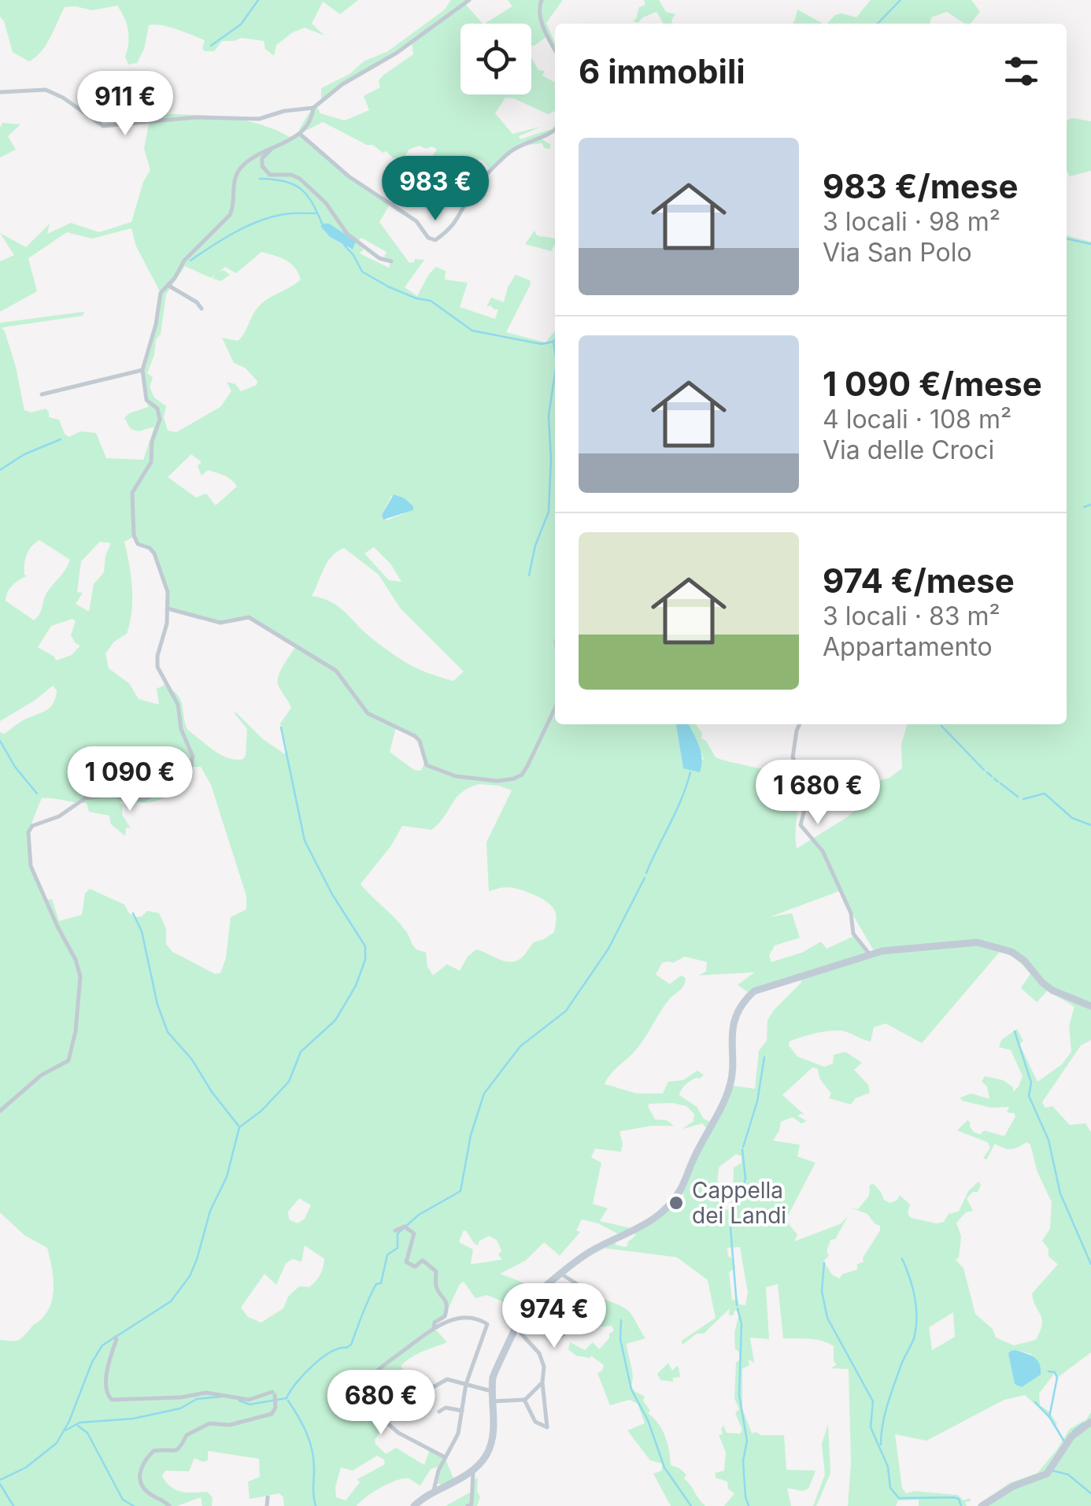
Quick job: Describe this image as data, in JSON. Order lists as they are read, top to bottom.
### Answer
{
  "places": ["Cappella dei Landi"],
  "page": {
    "heading": "6 immobili",
    "price": [
      "911 €",
      "983 €",
      "1 090 €",
      "1 680 €",
      "974 €",
      "680 €"
    ],
    "list": [
      {
        "name": "983 €/mese",
        "note": "3 locali · 98 m² · Via San Polo"
      },
      {
        "name": "1 090 €/mese",
        "note": "4 locali · 108 m² · Via delle Croci"
      },
      {
        "name": "974 €/mese",
        "note": "3 locali · 83 m² · Appartamento"
      }
    ]
  }
}
